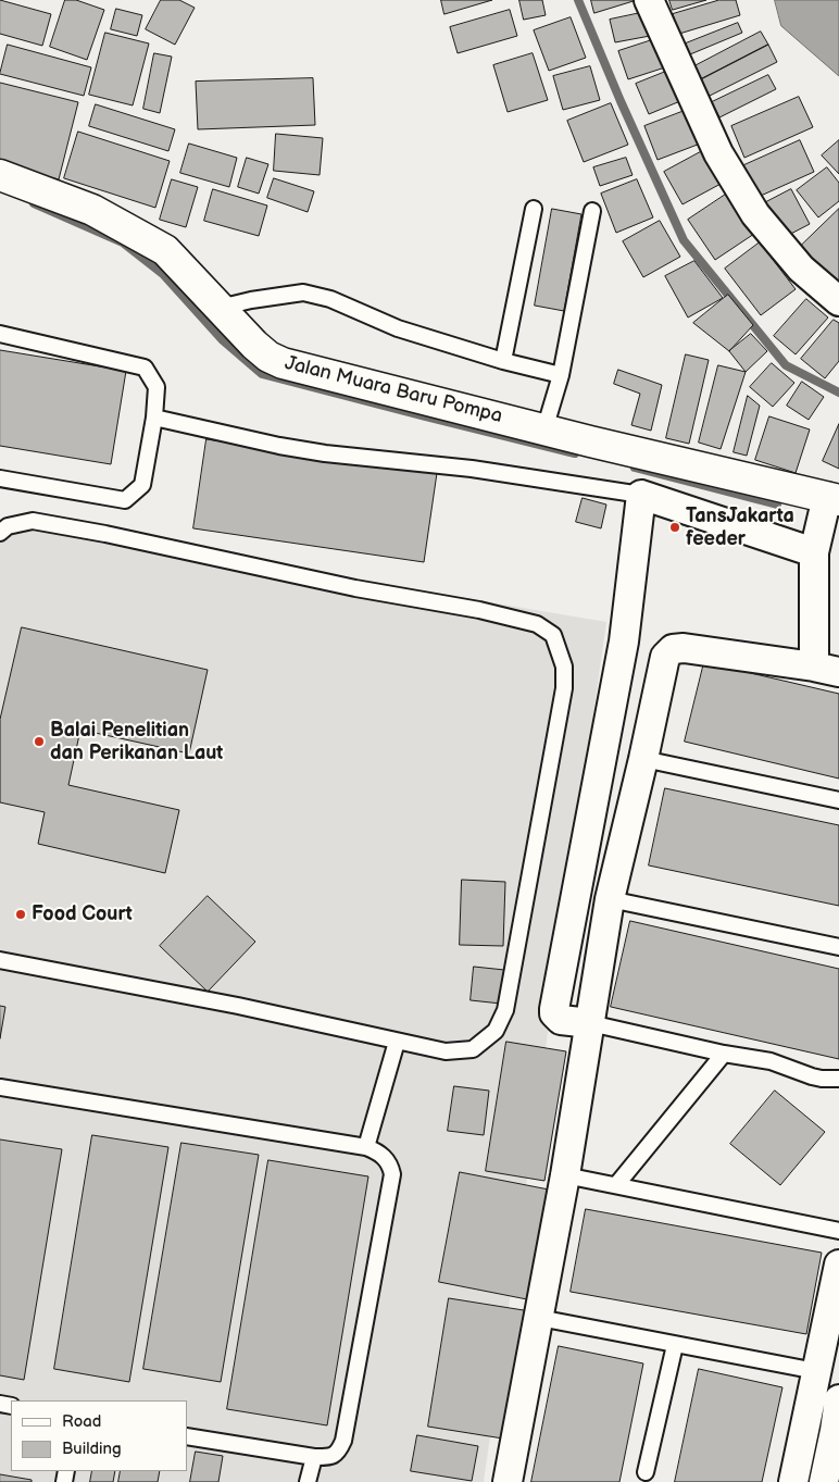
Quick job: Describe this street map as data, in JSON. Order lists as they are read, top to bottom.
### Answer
{
  "streets": {
    "street": ["Jalan Muara Baru Pompa"]
  },
  "places": ["TansJakarta feeder", "Balai Penelitian dan Perikanan Laut", "Food Court"],
  "legend": ["Road", "Building"]
}
